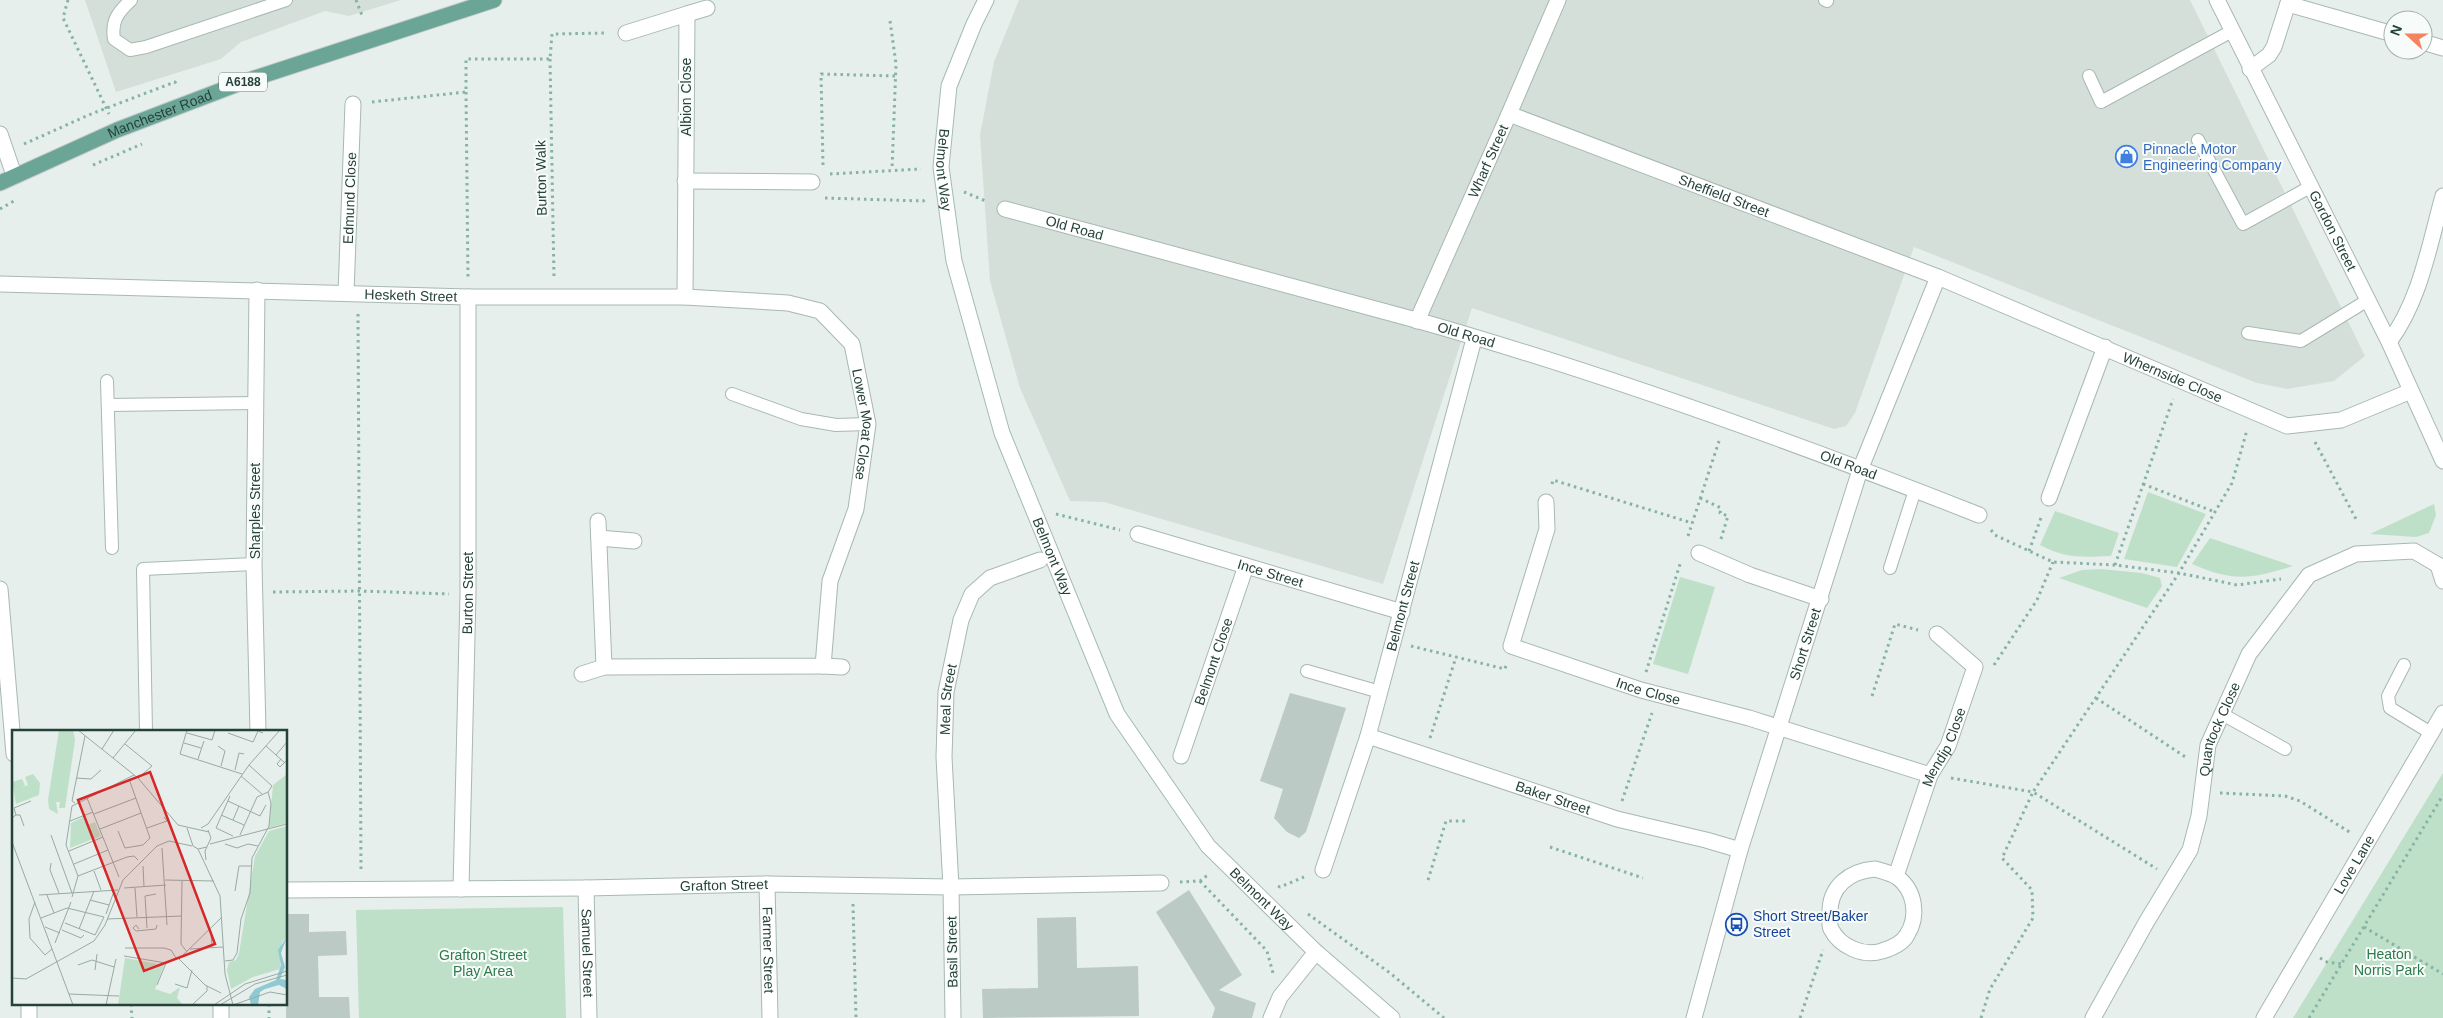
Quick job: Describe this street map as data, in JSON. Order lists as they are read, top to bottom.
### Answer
{
  "streets": {
    "main road": ["A6188", "Manchester Road"],
    "street": [
      "Albion Close",
      "Wharf Street",
      "Belmont Way",
      "Sheffield Street",
      "Edmund Close",
      "Old Road",
      "Gordon Street",
      "Hesketh Street",
      "Whernside Close",
      "Lower Moat Close",
      "Sharples Street",
      "Ince Street",
      "Burton Street",
      "Belmont Street",
      "Short Street",
      "Belmont Close",
      "Ince Close",
      "Meal Street",
      "Quantock Close",
      "Mendip Close",
      "Baker Street",
      "Love Lane",
      "Grafton Street",
      "Farmer Street",
      "Basil Street",
      "Samuel Street"
    ],
    "path": ["Burton Walk"]
  },
  "crossings": [
    ["Albion Close", "Hesketh Street"],
    ["Wharf Street", "Sheffield Street"],
    ["Wharf Street", "Old Road"],
    ["Burton Walk", "Hesketh Street"],
    ["Sheffield Street", "Whernside Close"],
    ["Sheffield Street", "Short Street"],
    ["Edmund Close", "Hesketh Street"],
    ["Old Road", "Belmont Street"],
    ["Old Road", "Short Street"],
    ["Gordon Street", "Whernside Close"],
    ["Hesketh Street", "Lower Moat Close"],
    ["Hesketh Street", "Sharples Street"],
    ["Hesketh Street", "Burton Street"],
    ["Whernside Close", "Short Street"],
    ["Ince Street", "Belmont Street"],
    ["Ince Street", "Belmont Close"],
    ["Burton Street", "Grafton Street"],
    ["Belmont Street", "Baker Street"],
    ["Short Street", "Ince Close"],
    ["Short Street", "Baker Street"],
    ["Ince Close", "Mendip Close"],
    ["Meal Street", "Grafton Street"],
    ["Meal Street", "Basil Street"],
    ["Grafton Street", "Farmer Street"],
    ["Grafton Street", "Basil Street"],
    ["Grafton Street", "Samuel Street"]
  ],
  "parks": ["Heaton Norris Park", "Grafton Street Play Area"],
  "places": {
    "shop": ["Pinnacle Motor Engineering Company"],
    "bus stop": ["Short Street/Baker Street"]
  },
  "north": "left"
}
